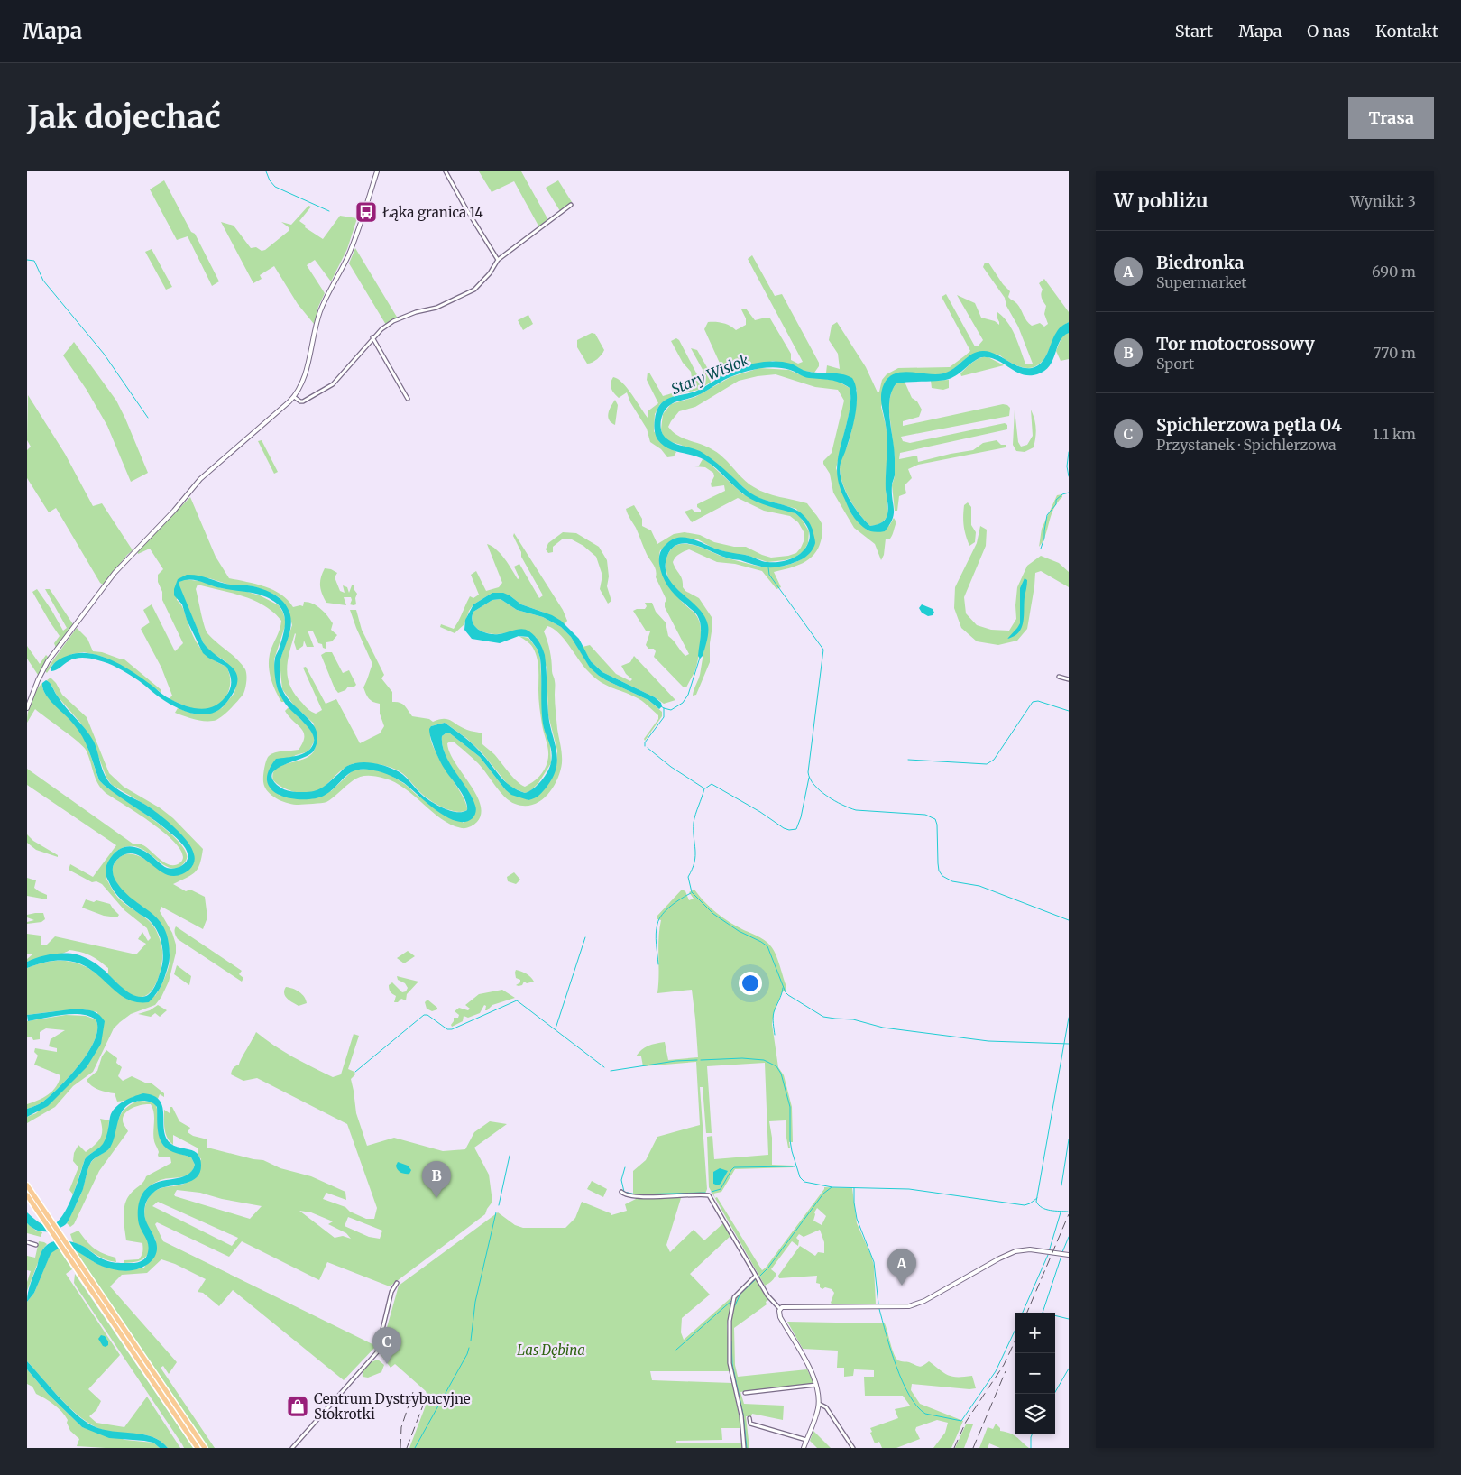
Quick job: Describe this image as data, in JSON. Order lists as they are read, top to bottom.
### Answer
{
  "water": ["Stary Wislok"],
  "parks": ["Las Dębina"],
  "places": {
    "bus stop": ["Łąka granica 14"],
    "shop": ["Centrum Dystrybucyjne Stokrotki"]
  },
  "page": {
    "header": "Mapa",
    "nav": [
      "Start",
      "Mapa",
      "O nas",
      "Kontakt"
    ],
    "buttons": "Trasa",
    "title": "Jak dojechać",
    "heading": ["W pobliżu", "Wyniki: 3"],
    "list": [
      {
        "mark": "A",
        "name": "Biedronka",
        "note": "Supermarket",
        "value": "690 m"
      },
      {
        "mark": "B",
        "name": "Tor motocrossowy",
        "note": "Sport",
        "value": "770 m"
      },
      {
        "mark": "C",
        "name": "Spichlerzowa pętla 04",
        "note": "Przystanek · Spichlerzowa",
        "value": "1.1 km"
      }
    ],
    "pins": ["B", "A", "C"],
    "map_buttons": ["+", "−"]
  }
}
